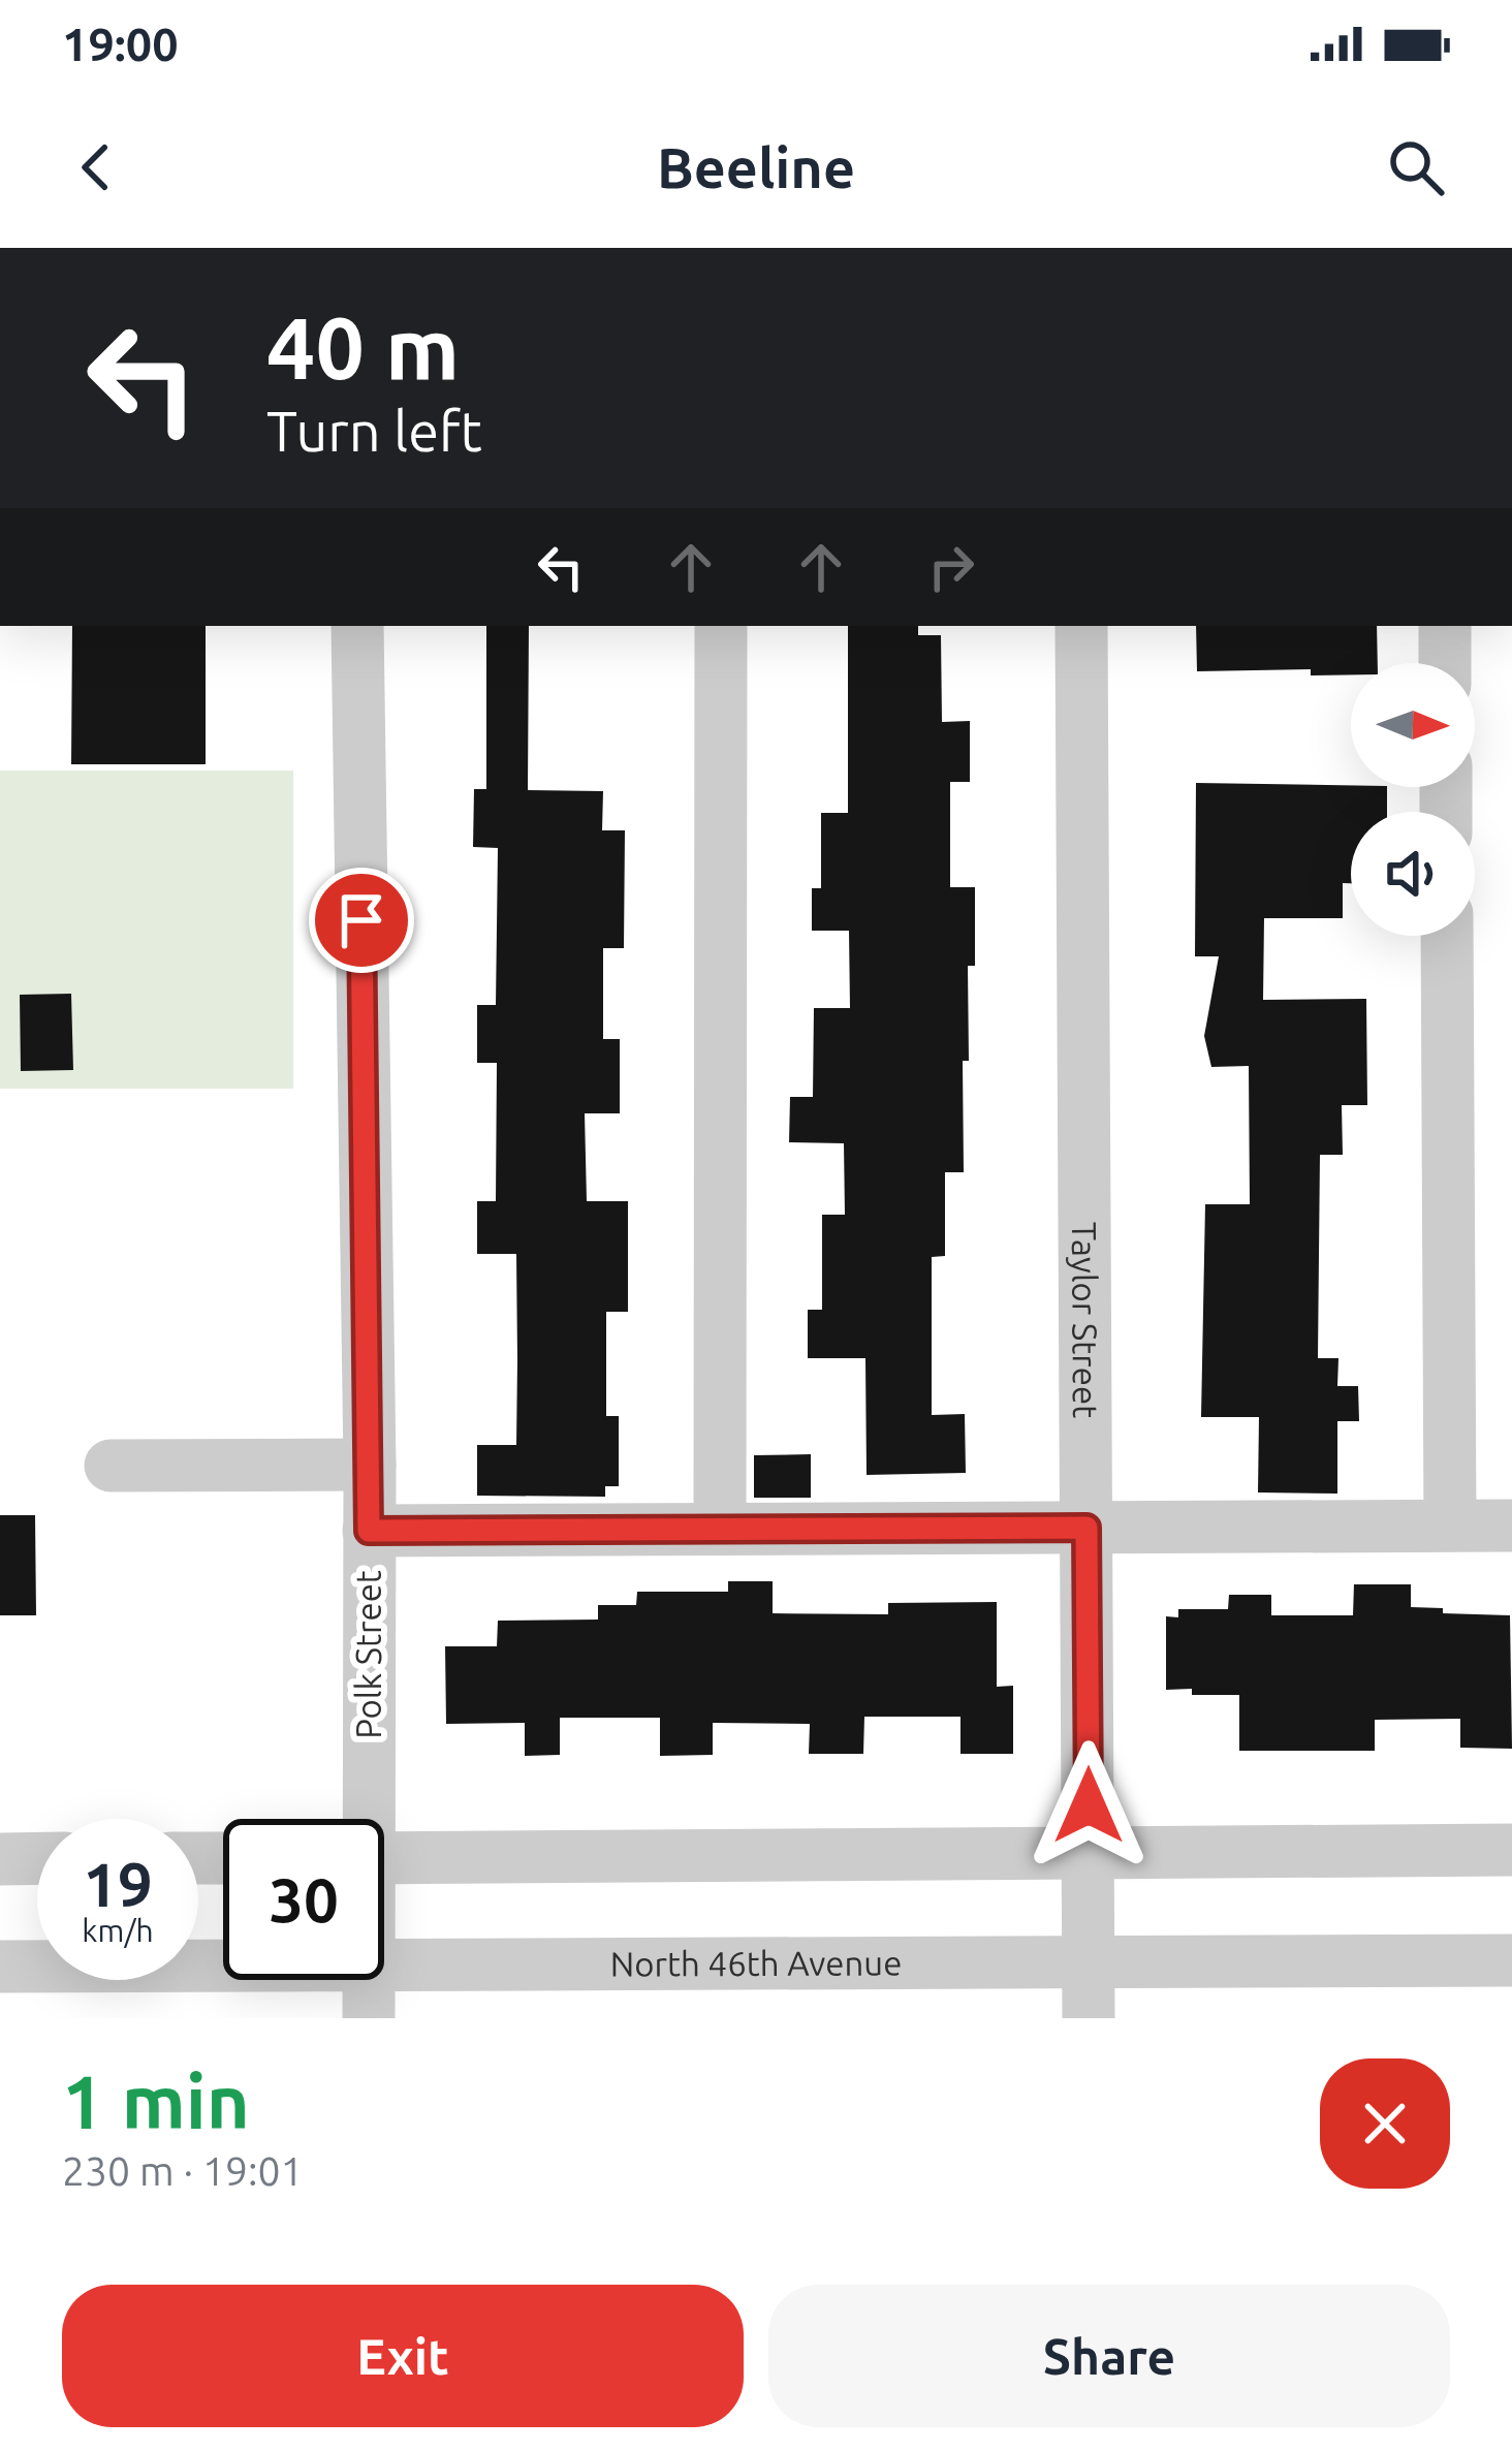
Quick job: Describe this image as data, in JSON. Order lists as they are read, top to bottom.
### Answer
{
  "streets": {
    "street": ["Taylor Street", "Polk Street", "North 46th Avenue"]
  },
  "crossings": [
    ["Taylor Street", "North 46th Avenue"]
  ],
  "north": "right",
  "page": {
    "status": "19:00",
    "header": "Beeline",
    "turn": ["40 m", "Turn left"],
    "speed": "19 km/h",
    "limit": "30",
    "heading": ["1 min", "230 m · 19:01"],
    "buttons": ["Exit", "Share"]
  }
}
